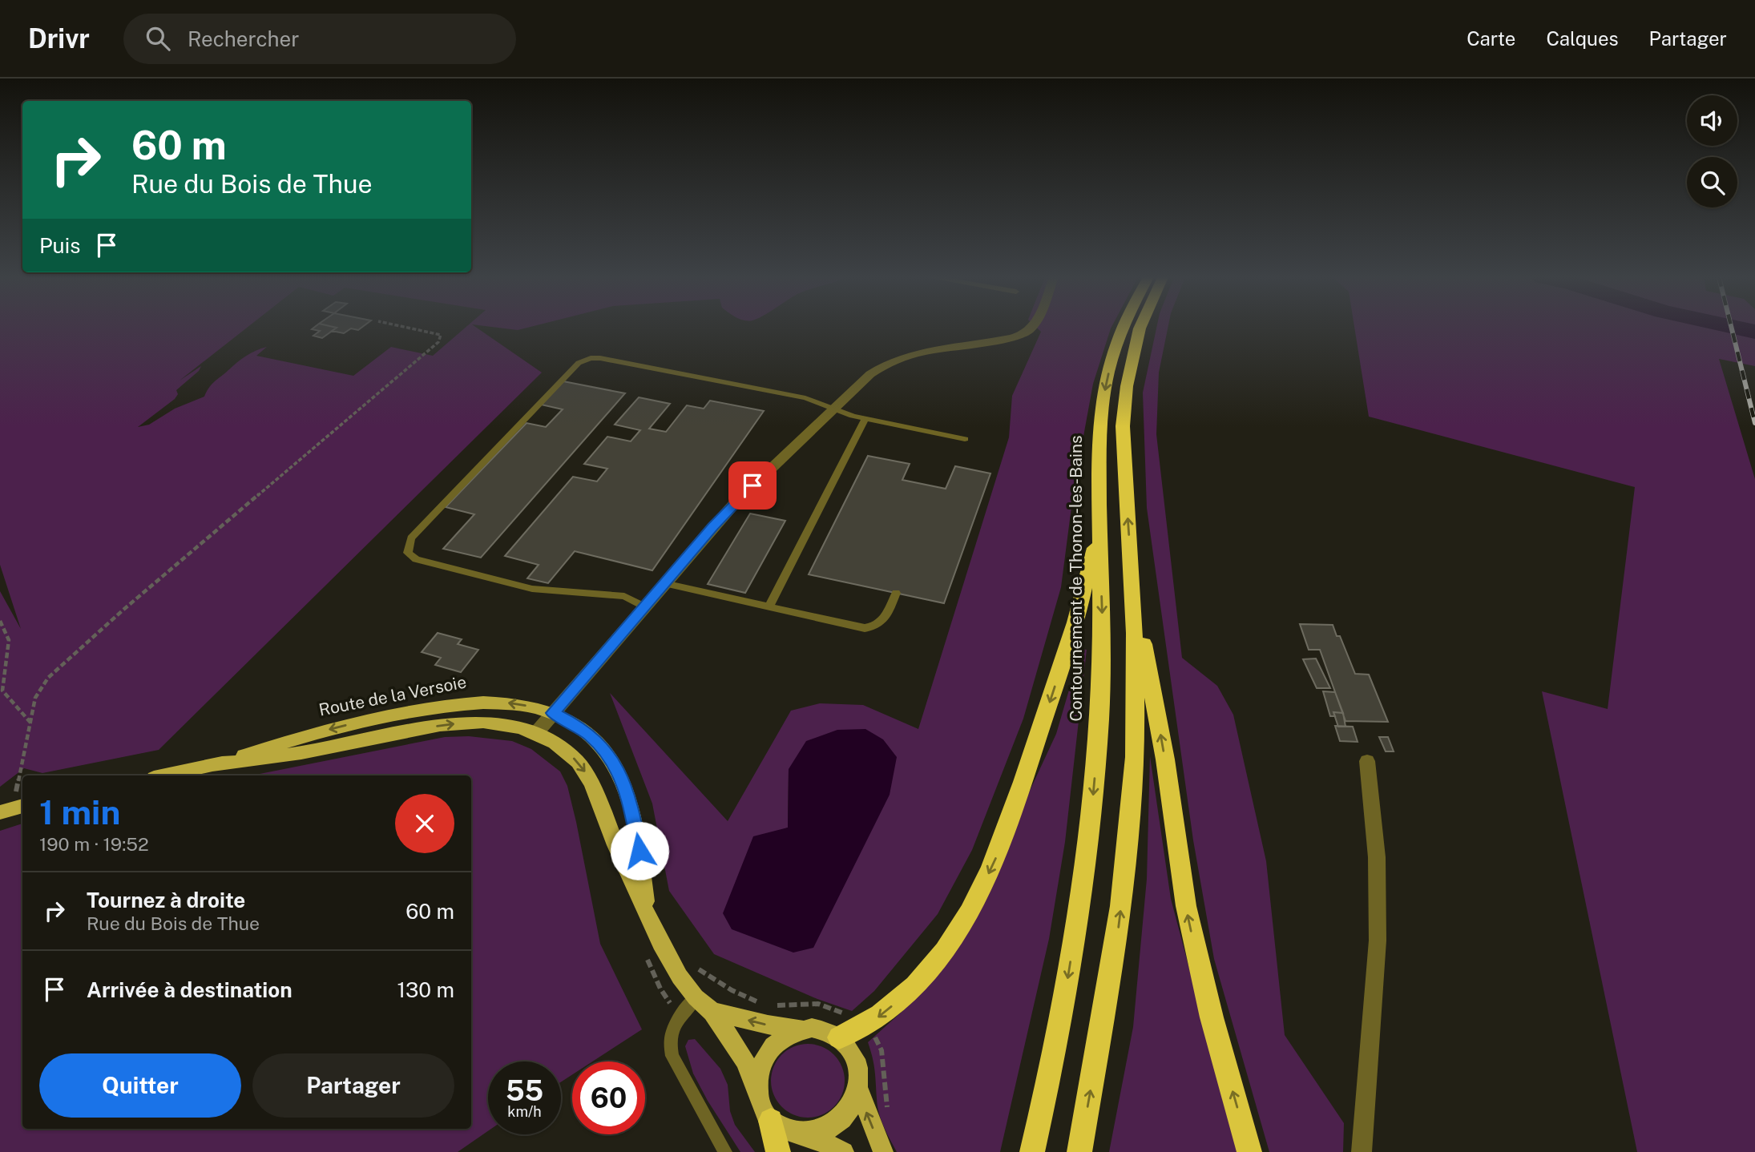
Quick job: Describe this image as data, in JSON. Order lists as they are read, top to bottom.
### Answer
{
  "streets": {
    "highway": ["Contournement de Thonon-les-Bains"],
    "main road": ["Route de la Versoie"]
  },
  "page": {
    "header": "Drivr",
    "search": "Rechercher",
    "nav": ["Carte", "Calques", "Partager"],
    "turn": ["60 m", "Rue du Bois de Thue"],
    "then": "Puis",
    "heading": ["1 min", "190 m · 19:52"],
    "list": [
      {
        "name": "Tournez à droite",
        "note": "Rue du Bois de Thue",
        "value": "60 m"
      },
      {
        "name": "Arrivée à destination",
        "value": "130 m"
      }
    ],
    "buttons": ["Quitter", "Partager"],
    "speed": "55 km/h",
    "limit": "60"
  }
}
